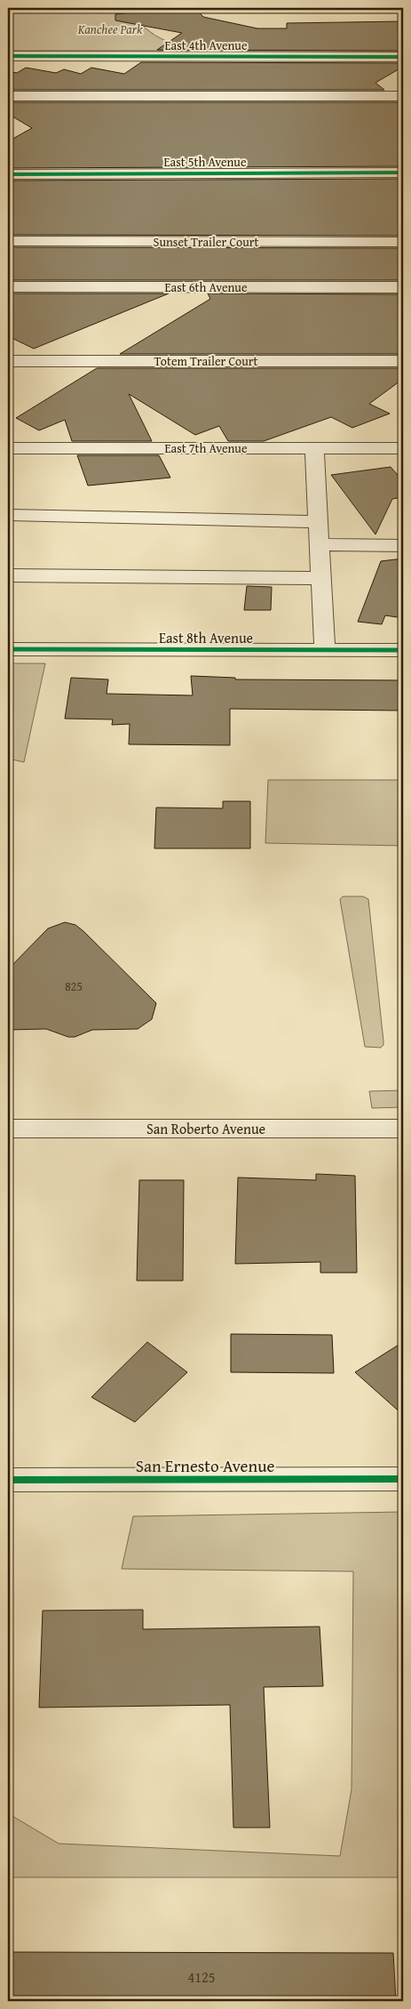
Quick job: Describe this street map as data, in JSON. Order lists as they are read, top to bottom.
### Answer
{
  "streets": {
    "street": [
      "East 4th Avenue",
      "East 5th Avenue",
      "Sunset Trailer Court",
      "East 6th Avenue",
      "Totem Trailer Court",
      "East 7th Avenue",
      "East 8th Avenue",
      "San Roberto Avenue",
      "San Ernesto Avenue"
    ]
  },
  "parks": ["Kanchee Park"],
  "house_numbers": ["825", "4125"]
}
